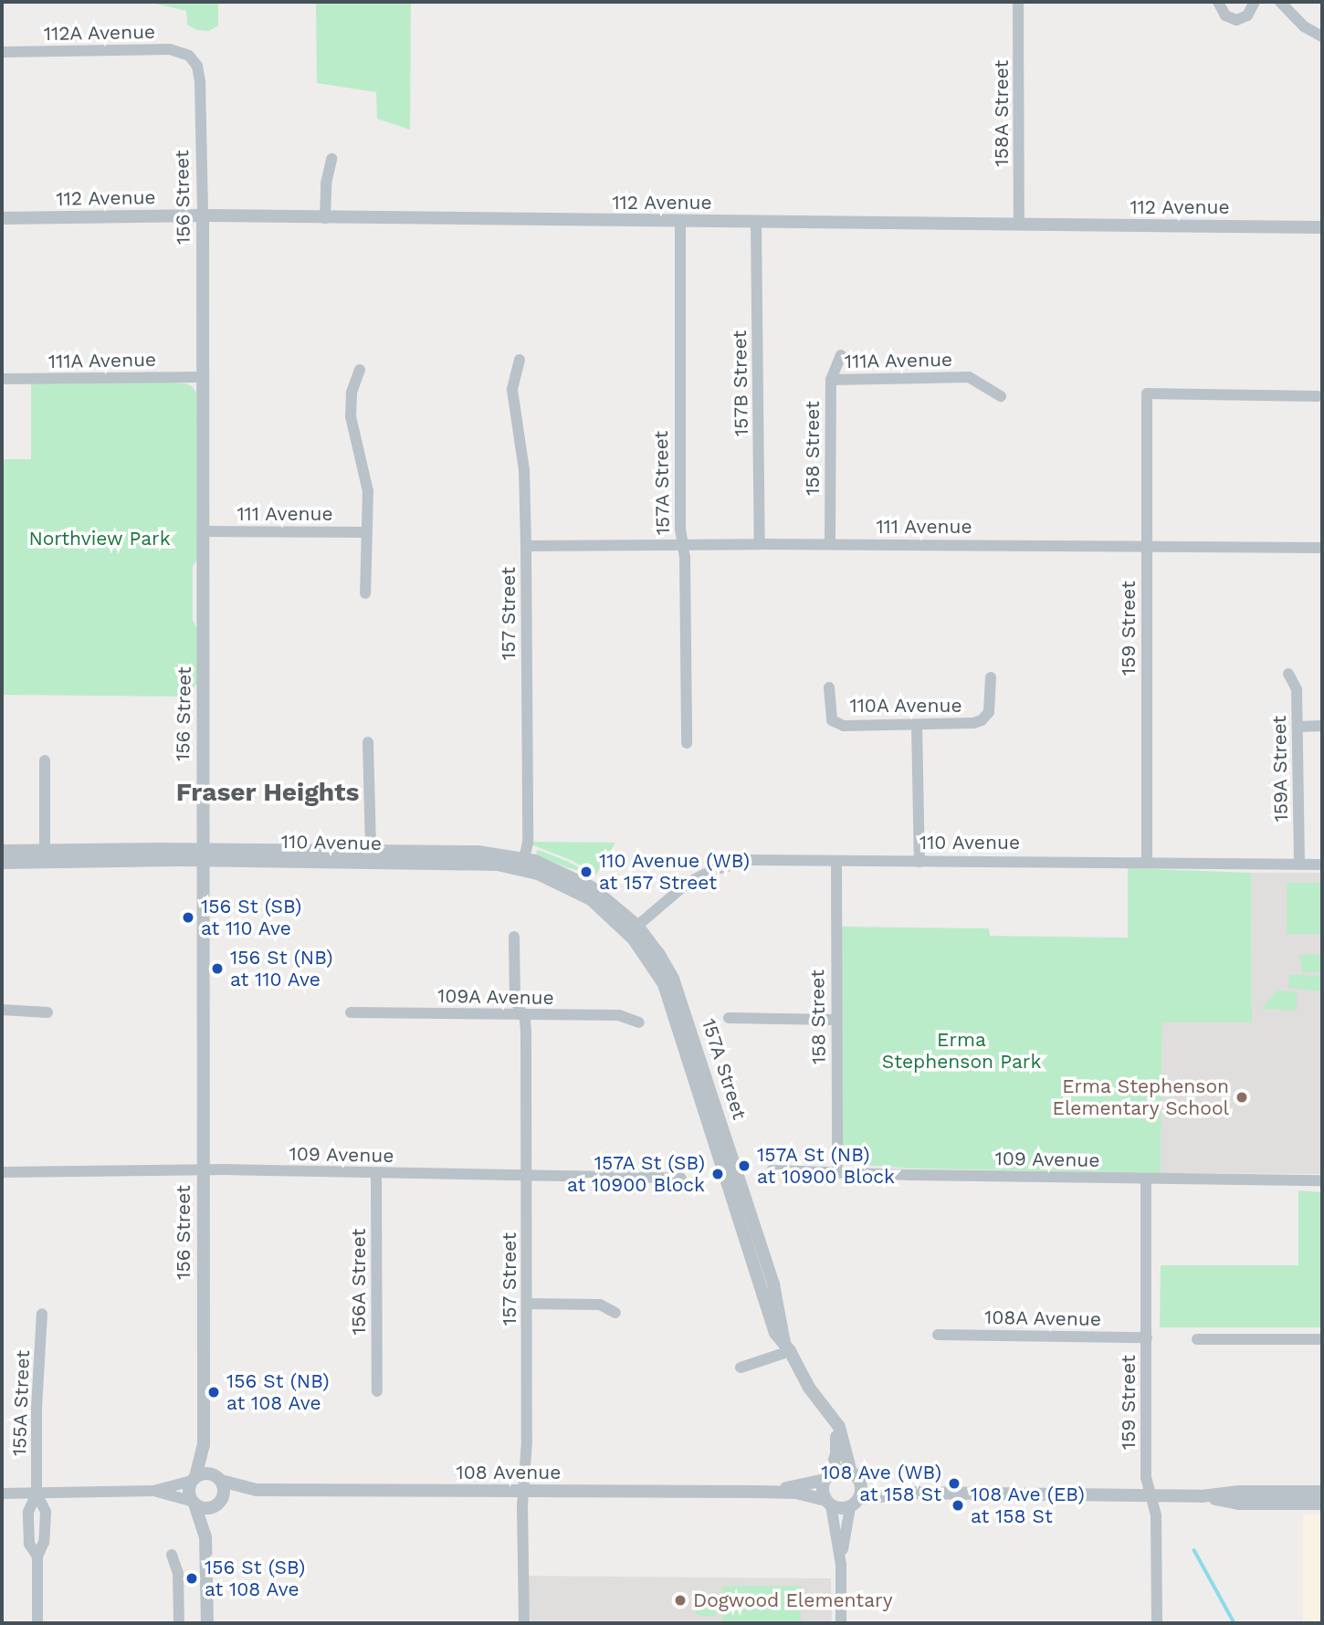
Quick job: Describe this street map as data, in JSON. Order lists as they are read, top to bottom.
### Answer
{
  "streets": {
    "street": [
      "112A Avenue",
      "158A Street",
      "156 Street",
      "112 Avenue",
      "111A Avenue",
      "157B Street",
      "158 Street",
      "157A Street",
      "111 Avenue",
      "157 Street",
      "159 Street",
      "110A Avenue",
      "159A Street",
      "110 Avenue",
      "109A Avenue",
      "109 Avenue",
      "156A Street",
      "108A Avenue",
      "155A Street",
      "108 Avenue"
    ]
  },
  "crossings": [
    ["112A Avenue", "156 Street"],
    ["158A Street", "112 Avenue"],
    ["156 Street", "112 Avenue"],
    ["156 Street", "111A Avenue"],
    ["156 Street", "111 Avenue"],
    ["156 Street", "110 Avenue"],
    ["156 Street", "109 Avenue"],
    ["156 Street", "108 Avenue"],
    ["112 Avenue", "157B Street"],
    ["112 Avenue", "157A Street"],
    ["111A Avenue", "158 Street"],
    ["157B Street", "111 Avenue"],
    ["158 Street", "111 Avenue"],
    ["158 Street", "110 Avenue"],
    ["158 Street", "109 Avenue"],
    ["157A Street", "111 Avenue"],
    ["157A Street", "110 Avenue"],
    ["157A Street", "108 Avenue"],
    ["111 Avenue", "157 Street"],
    ["111 Avenue", "159 Street"],
    ["157 Street", "110 Avenue"],
    ["157 Street", "109A Avenue"],
    ["157 Street", "109 Avenue"],
    ["157 Street", "108 Avenue"],
    ["159 Street", "110 Avenue"],
    ["159 Street", "109 Avenue"],
    ["159 Street", "108A Avenue"],
    ["159A Street", "110 Avenue"],
    ["109 Avenue", "156A Street"]
  ],
  "districts": ["Fraser Heights"],
  "parks": ["Northview Park", "Erma Stephenson Park"],
  "places": [
    "110 Avenue (WB) at 157 Street",
    "156 St (SB) at 110 Ave",
    "156 St (NB) at 110 Ave",
    "Erma Stephenson Elementary School",
    "157A St (NB) at 10900 Block",
    "157A St (SB) at 10900 Block",
    "156 St (NB) at 108 Ave",
    "108 Ave (WB) at 158 St",
    "108 Ave (EB) at 158 St",
    "156 St (SB) at 108 Ave",
    "Dogwood Elementary"
  ]
}
